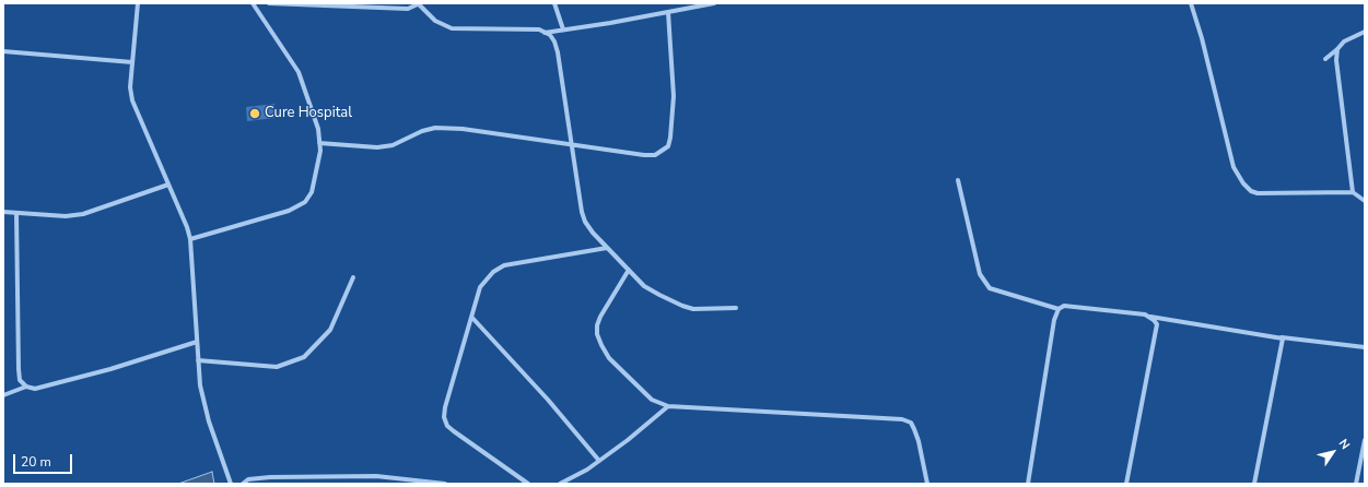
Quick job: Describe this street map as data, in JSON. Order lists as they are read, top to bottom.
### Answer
{
  "places": ["Cure Hospital"],
  "scale_bar": "20 m",
  "north": "top right"
}
